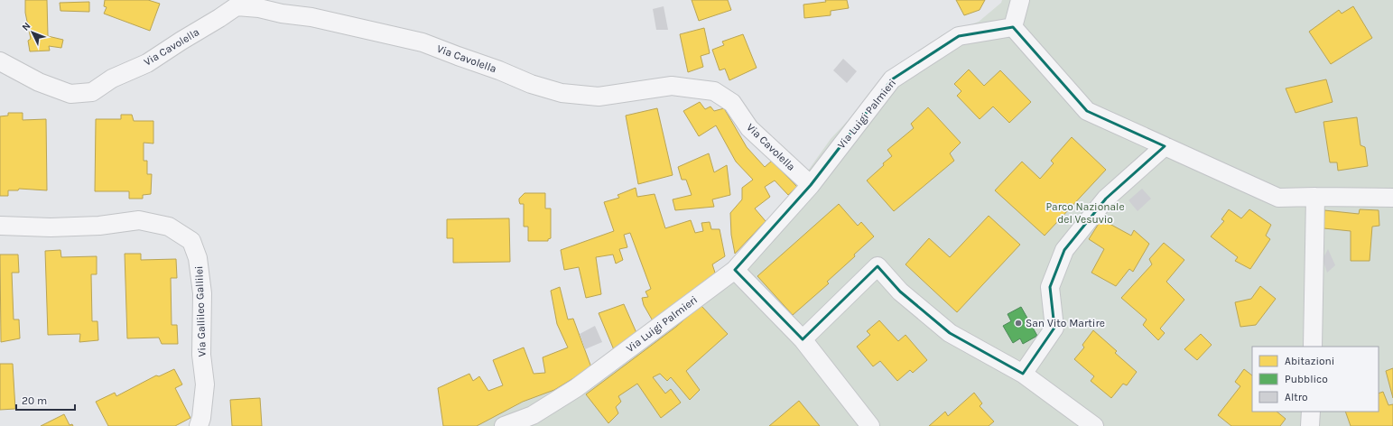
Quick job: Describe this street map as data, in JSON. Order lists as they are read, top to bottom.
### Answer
{
  "streets": {
    "street": ["Via Cavolella", "Via Luigi Palmieri", "Via Gallileo Gallilei"]
  },
  "crossings": [
    ["Via Cavolella", "Via Luigi Palmieri"]
  ],
  "parks": ["Parco Nazionale del Vesuvio"],
  "places": ["San Vito Martire"],
  "legend": ["Abitazioni", "Pubblico", "Altro"],
  "scale_bar": "20 m",
  "north": "top left"
}
